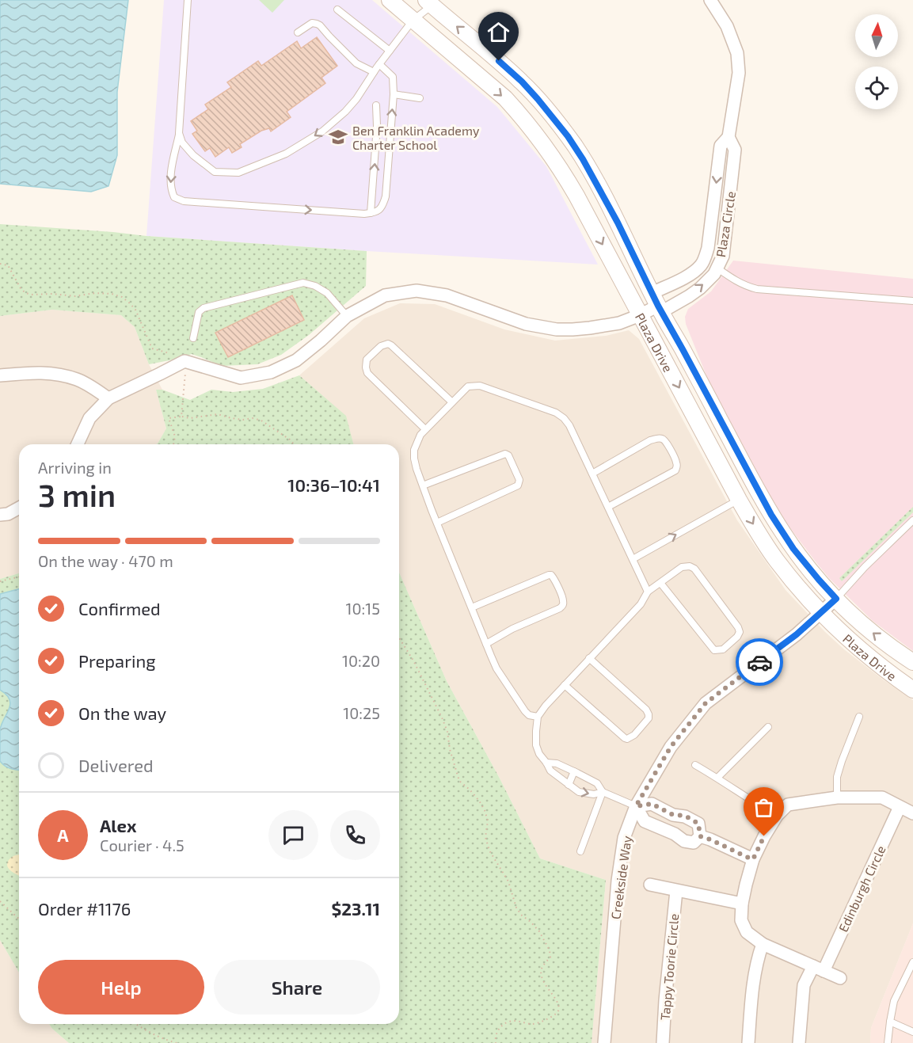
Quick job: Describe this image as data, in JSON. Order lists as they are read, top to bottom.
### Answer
{
  "streets": {
    "street": [
      "Plaza Circle",
      "Plaza Drive",
      "Creekside Way",
      "Edinburgh Circle",
      "Tappy Toorie Circle"
    ]
  },
  "crossings": [
    ["Plaza Circle", "Plaza Drive"],
    ["Plaza Drive", "Creekside Way"]
  ],
  "places": {
    "school or university": ["Ben Franklin Academy Charter School"]
  },
  "north": "top",
  "page": {
    "heading": ["3 min", "Arriving in", "10:36–10:41"],
    "panel": [
      "Alex",
      "Courier · 4.5",
      "Order #1176",
      "$23.11"
    ],
    "bar": "On the way · 470 m",
    "list": [
      ["Confirmed", "10:15"],
      ["Preparing", "10:20"],
      ["On the way", "10:25"],
      "Delivered"
    ],
    "round": "A",
    "buttons": ["Help", "Share"]
  }
}
